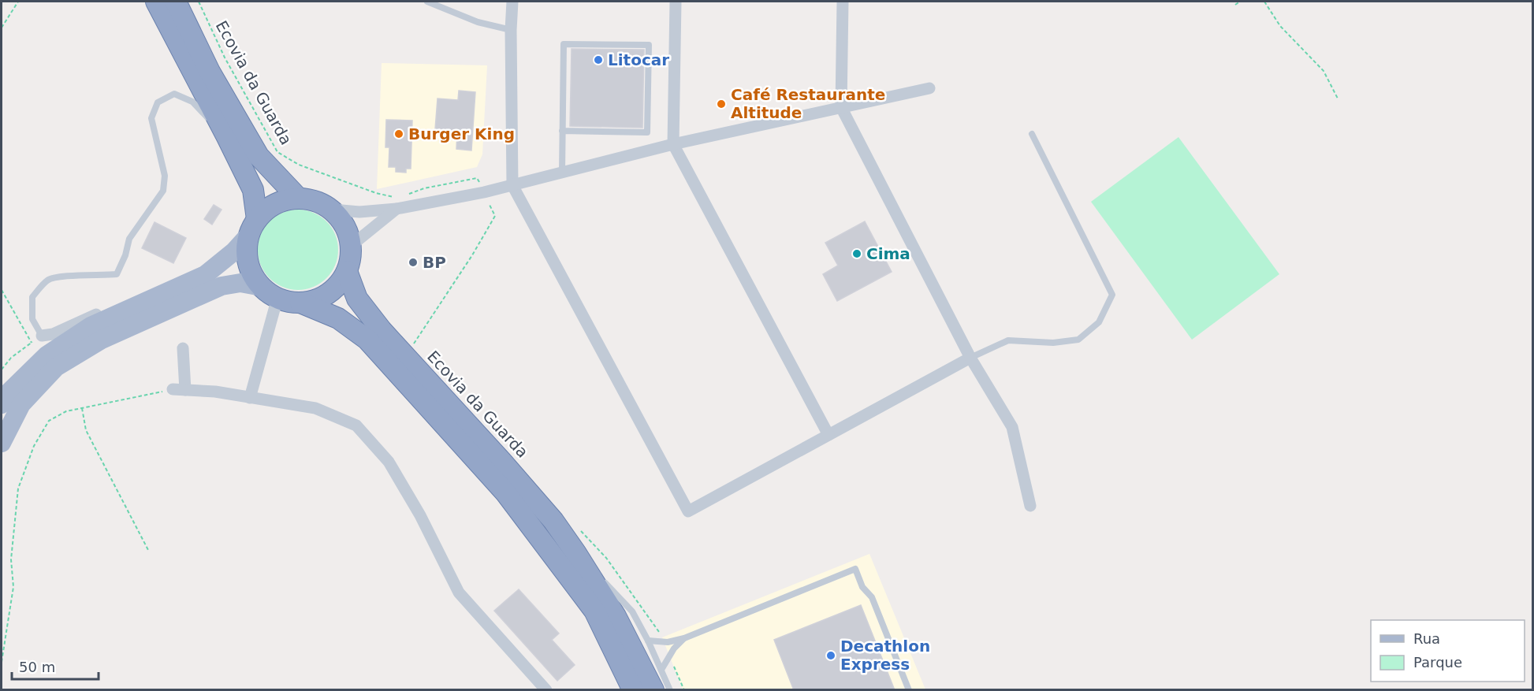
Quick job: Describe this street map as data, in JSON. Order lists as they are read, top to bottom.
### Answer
{
  "streets": {
    "path": ["Ecovia da Guarda"]
  },
  "places": [
    "Litocar",
    "Café Restaurante Altitude",
    "Burger King",
    "Cima",
    "BP",
    "Decathlon Express"
  ],
  "legend": ["Rua", "Parque"],
  "scale_bar": "50 m"
}
